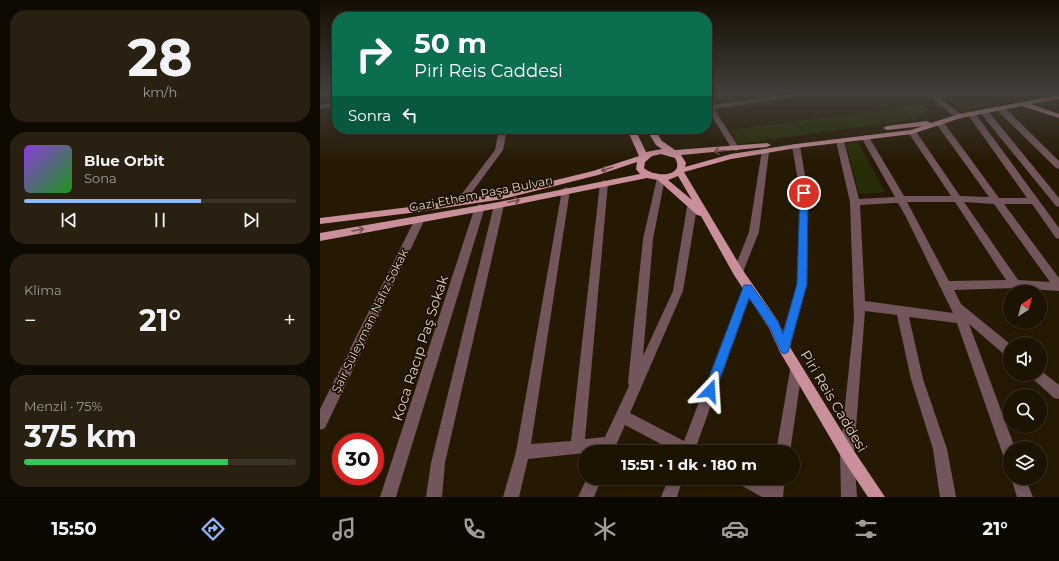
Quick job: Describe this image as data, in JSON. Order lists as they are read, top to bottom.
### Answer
{
  "streets": {
    "main road": ["Gazi Ethem Paşa Bulvarı", "Piri Reis Caddesi"],
    "street": ["Şair Süleyman Nafız Sokak", "Koca Racıp Paş Sokak"]
  },
  "crossings": [
    ["Gazi Ethem Paşa Bulvarı", "Şair Süleyman Nafız Sokak"],
    ["Gazi Ethem Paşa Bulvarı", "Koca Racıp Paş Sokak"],
    ["Gazi Ethem Paşa Bulvarı", "Piri Reis Caddesi"]
  ],
  "north": "top right",
  "page": {
    "tile": [
      ["28", "km/h"],
      "Klima",
      ["Menzil · 75%", "375 km"]
    ],
    "turn": ["50 m", "Piri Reis Caddesi"],
    "then": "Sonra",
    "song": ["Blue Orbit", "Sona"],
    "heat": ["−", "21°", "+"],
    "limit": "30",
    "trip": "15:51 · 1 dk · 180 m",
    "tabs": ["15:50", "21°"]
  }
}
